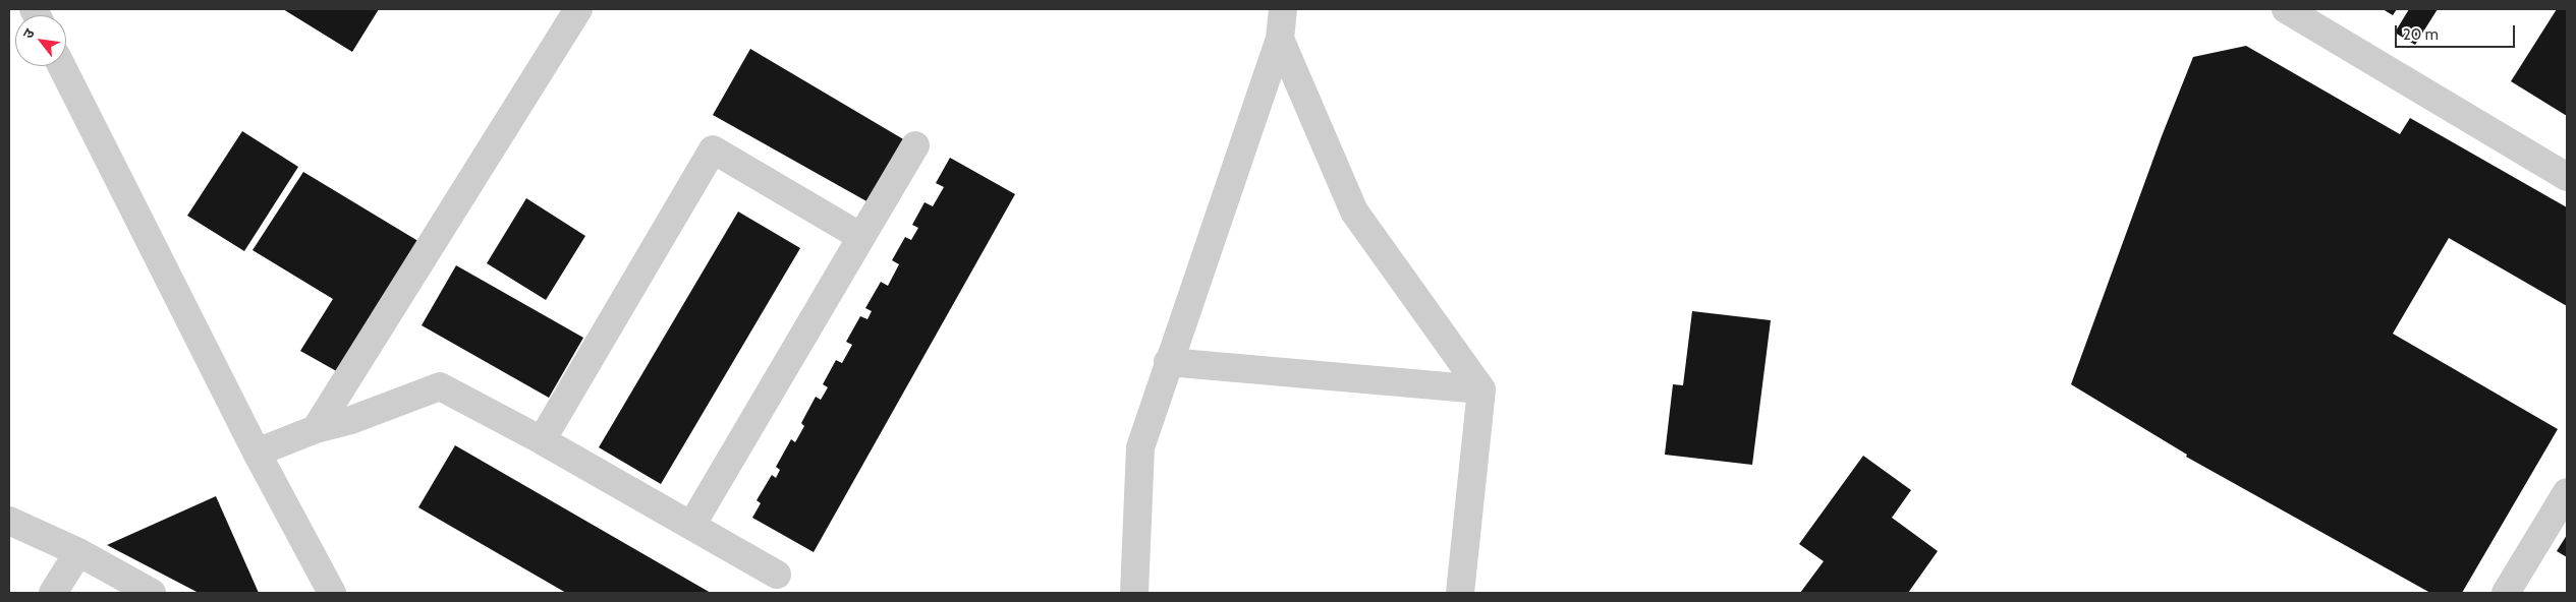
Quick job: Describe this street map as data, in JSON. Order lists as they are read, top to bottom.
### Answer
{
  "scale_bar": "20 m",
  "north": "top left"
}
